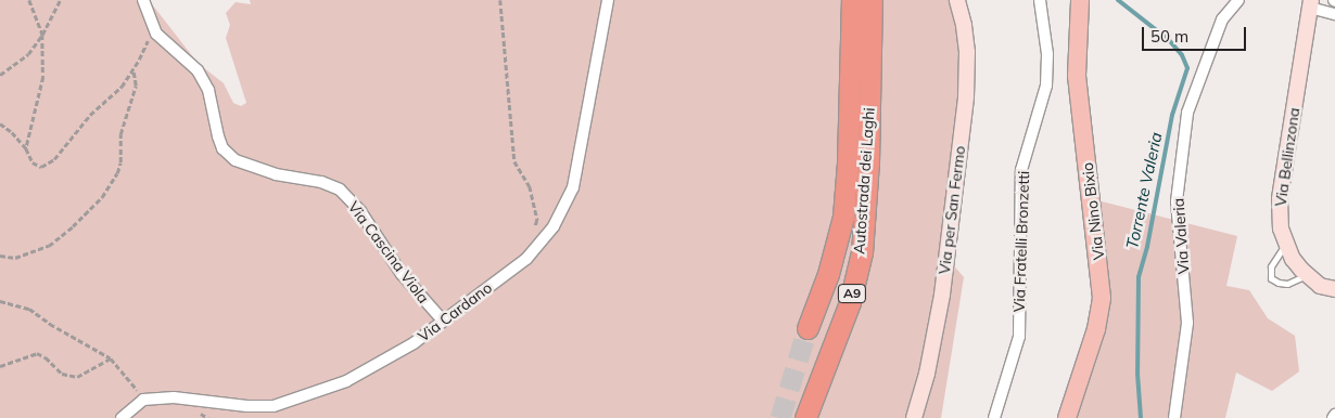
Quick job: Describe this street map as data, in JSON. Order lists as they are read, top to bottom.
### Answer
{
  "streets": {
    "highway": ["Autostrada dei Laghi", "A9"],
    "main road": ["Via Bellinzona", "Via per San Fermo", "Via Nino Bixio"],
    "street": [
      "Via Valeria",
      "Via Fratelli Bronzetti",
      "Via Cascina Viola",
      "Via Cardano"
    ]
  },
  "crossings": [
    ["Via Cascina Viola", "Via Cardano"]
  ],
  "water": ["Torrente Valeria"],
  "scale_bar": "50 m"
}
